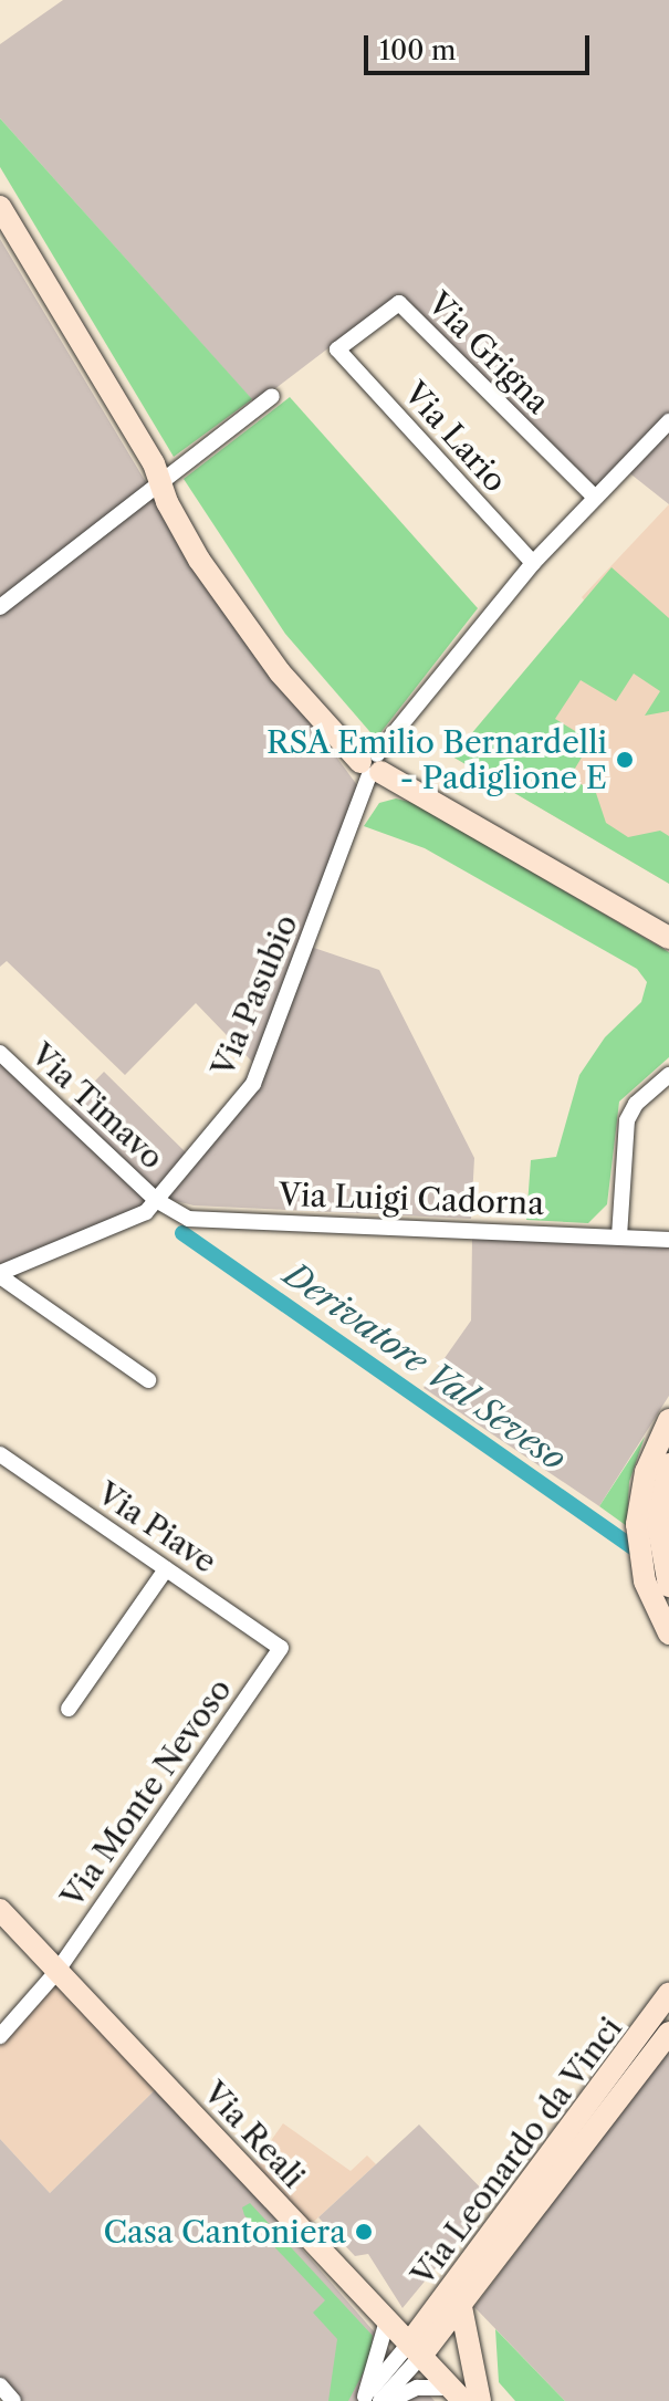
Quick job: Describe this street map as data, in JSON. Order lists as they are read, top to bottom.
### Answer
{
  "streets": {
    "main road": ["Via Reali", "Via Leonardo da Vinci"],
    "street": [
      "Via Grigna",
      "Via Lario",
      "Via Pasubio",
      "Via Timavo",
      "Via Luigi Cadorna",
      "Via Piave",
      "Via Monte Nevoso"
    ]
  },
  "crossings": [
    ["Via Grigna", "Via Lario"],
    ["Via Grigna", "Via Pasubio"],
    ["Via Lario", "Via Pasubio"],
    ["Via Pasubio", "Via Timavo"],
    ["Via Pasubio", "Via Luigi Cadorna"],
    ["Via Timavo", "Via Luigi Cadorna"],
    ["Via Piave", "Via Monte Nevoso"],
    ["Via Monte Nevoso", "Via Reali"],
    ["Via Reali", "Via Leonardo da Vinci"]
  ],
  "water": ["Derivatore Val Seveso"],
  "places": ["RSA Emilio Bernardelli - Padiglione E", "Casa Cantoniera"],
  "scale_bar": "100 m"
}
